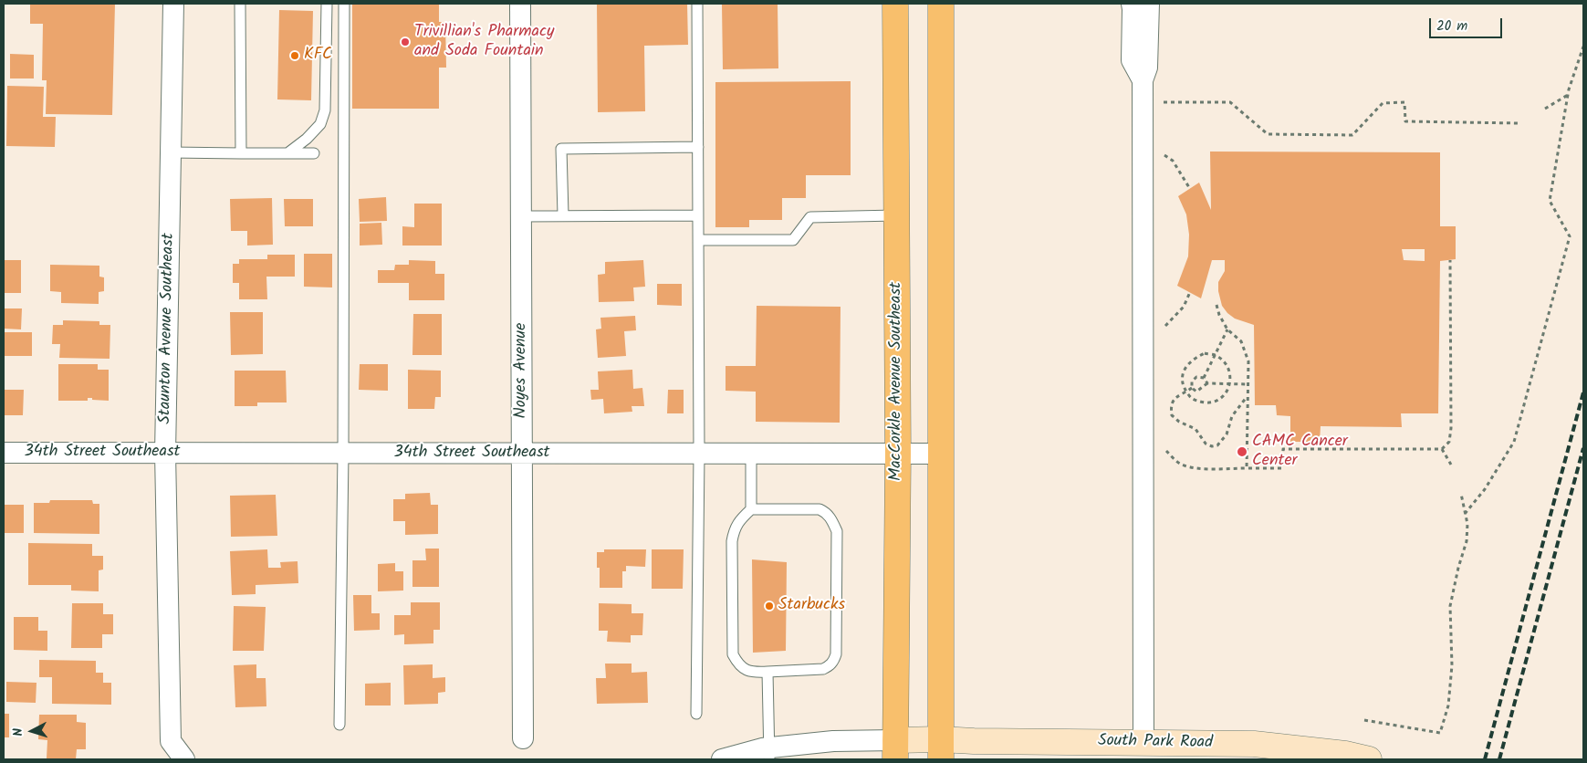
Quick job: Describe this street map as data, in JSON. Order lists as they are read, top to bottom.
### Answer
{
  "streets": {
    "main road": ["MacCorkle Avenue Southeast"],
    "street": [
      "Staunton Avenue Southeast",
      "Noyes Avenue",
      "34th Street Southeast",
      "South Park Road"
    ]
  },
  "crossings": [
    ["Staunton Avenue Southeast", "34th Street Southeast"],
    ["Noyes Avenue", "34th Street Southeast"],
    ["MacCorkle Avenue Southeast", "34th Street Southeast"],
    ["MacCorkle Avenue Southeast", "South Park Road"]
  ],
  "places": [
    "Trivillian's Pharmacy and Soda Fountain",
    "KFC",
    "CAMC Cancer Center",
    "Starbucks"
  ],
  "scale_bar": "20 m",
  "north": "left"
}
